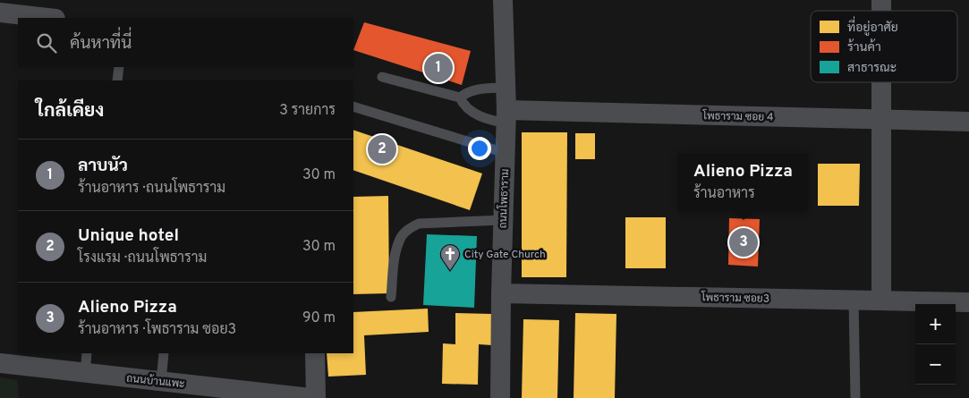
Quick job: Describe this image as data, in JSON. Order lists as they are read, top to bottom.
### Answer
{
  "streets": {
    "street": [
      "โพธาราม ซอย 4",
      "ถนนโพธาราม",
      "โพธาราม ซอย3",
      "ถนนบ้านแพะ"
    ]
  },
  "crossings": [
    ["โพธาราม ซอย 4", "ถนนโพธาราม"],
    ["ถนนโพธาราม", "โพธาราม ซอย3"]
  ],
  "places": {
    "church": ["City Gate Church"]
  },
  "legend": ["ที่อยู่อาศัย", "ร้านค้า", "สาธารณะ"],
  "page": {
    "search": "ค้นหาที่นี่",
    "pins": ["1", "2", "3"],
    "heading": ["ใกล้เคียง", "3 รายการ"],
    "list": [
      {
        "mark": "1",
        "name": "ลาบนัว",
        "note": "ร้านอาหาร · ถนนโพธาราม",
        "value": "30 m"
      },
      {
        "mark": "2",
        "name": "Unique hotel",
        "note": "โรงแรม · ถนนโพธาราม",
        "value": "30 m"
      },
      {
        "mark": "3",
        "name": "Alieno Pizza",
        "note": "ร้านอาหาร · โพธาราม ซอย3",
        "value": "90 m"
      }
    ],
    "popup": ["Alieno Pizza", "ร้านอาหาร"],
    "map_buttons": ["+", "−"]
  }
}
